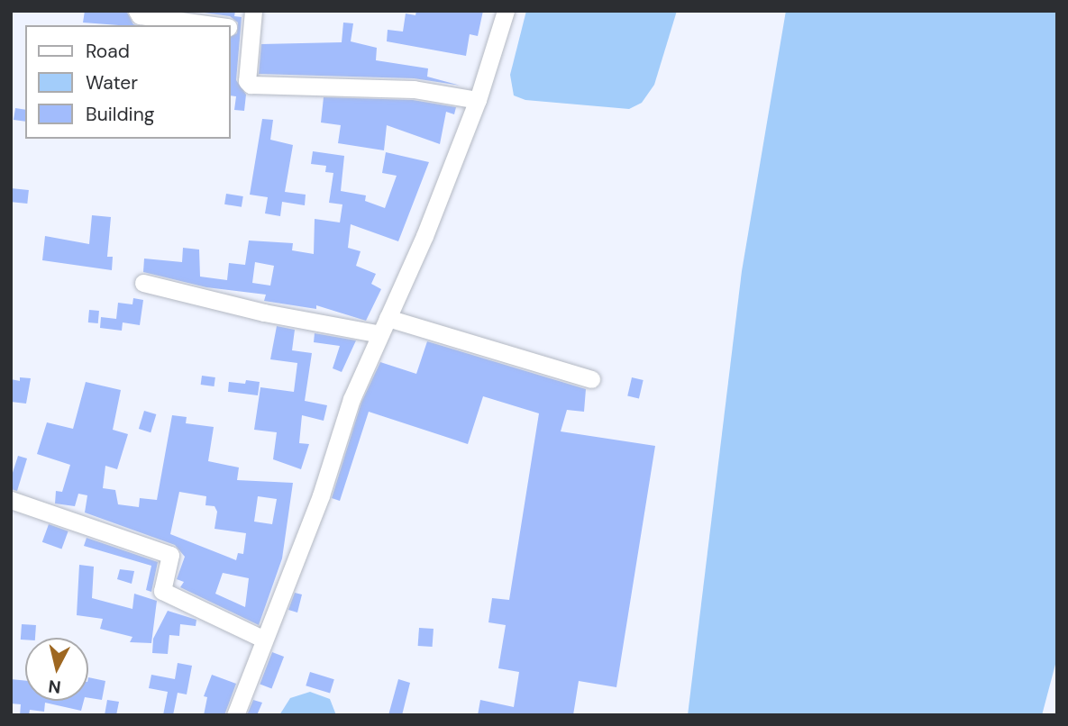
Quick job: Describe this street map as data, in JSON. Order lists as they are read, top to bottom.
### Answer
{
  "legend": ["Road", "Water", "Building"],
  "north": "bottom"
}
